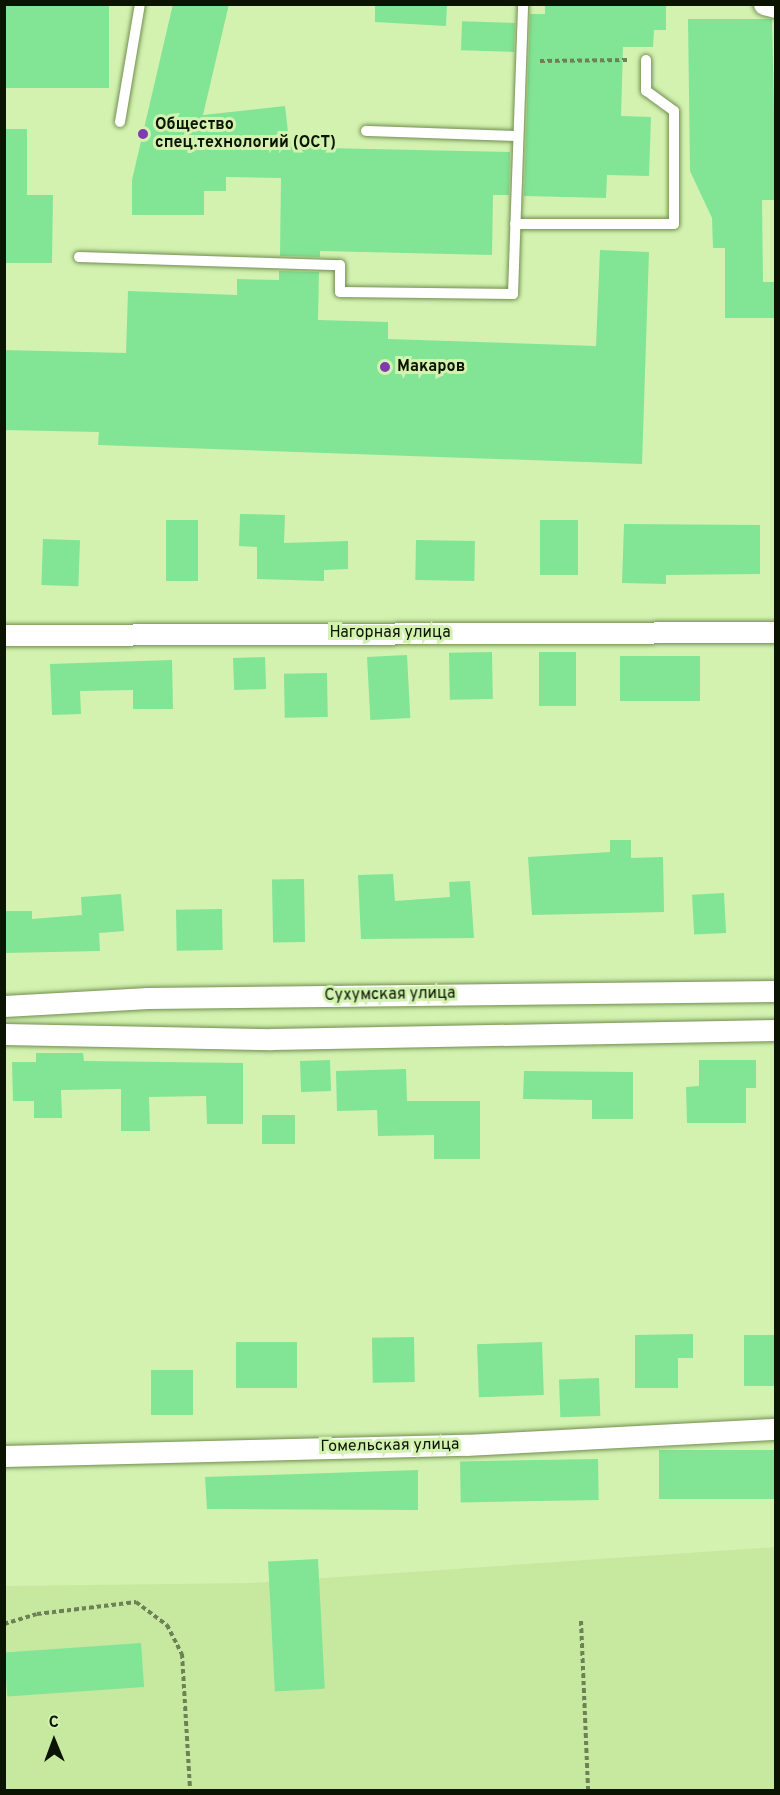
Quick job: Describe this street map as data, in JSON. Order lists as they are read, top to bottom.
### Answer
{
  "streets": {
    "street": ["Нагорная улица", "Сухумская улица", "Гомельская улица"]
  },
  "places": ["Общество спец.технологий (ОСТ)", "Макаров"],
  "north": "top"
}
